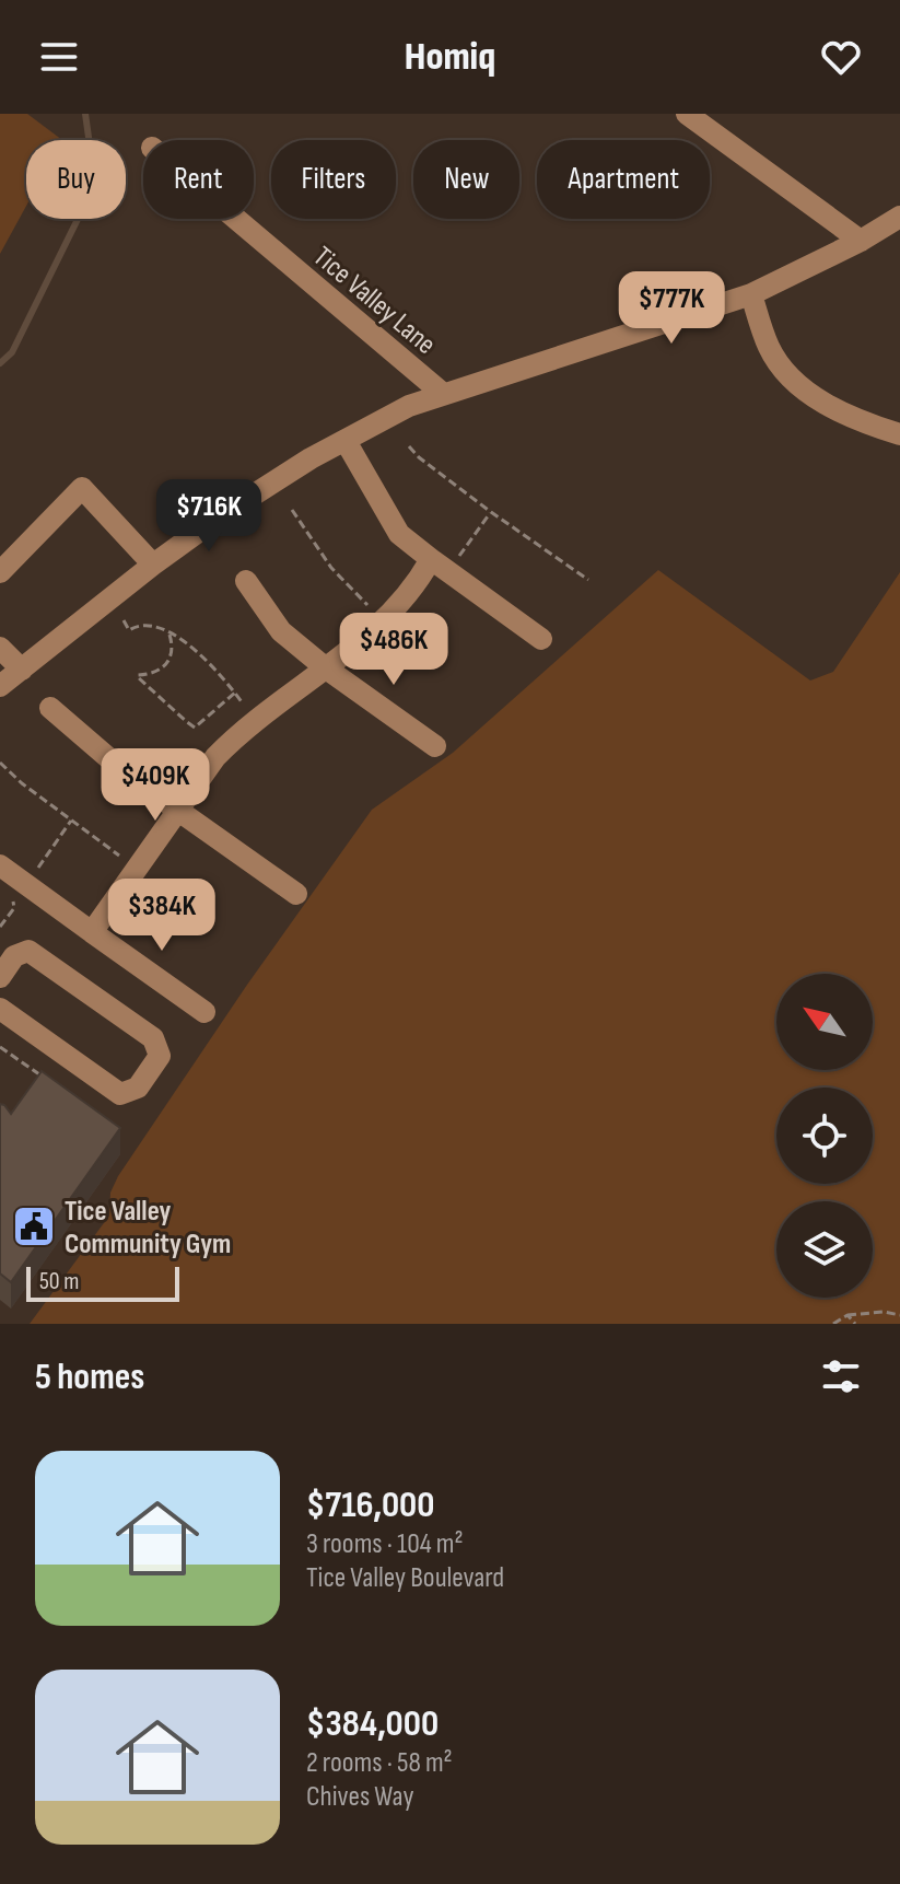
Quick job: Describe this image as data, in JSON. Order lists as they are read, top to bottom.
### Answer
{
  "streets": {
    "street": ["Tice Valley Lane"]
  },
  "places": {
    "public building": ["Tice Valley Community Gym"]
  },
  "scale_bar": "50 m",
  "north": "top left",
  "page": {
    "header": "Homiq",
    "chip": [
      "Buy",
      "Rent",
      "Filters",
      "New",
      "Apartment"
    ],
    "price": [
      "$777K",
      "$716K",
      "$486K",
      "$409K",
      "$384K"
    ],
    "scale": "50 m",
    "heading": "5 homes",
    "list": [
      {
        "name": "$716,000",
        "note": "3 rooms · 104 m² · Tice Valley Boulevard"
      },
      {
        "name": "$384,000",
        "note": "2 rooms · 58 m² · Chives Way"
      }
    ]
  }
}
